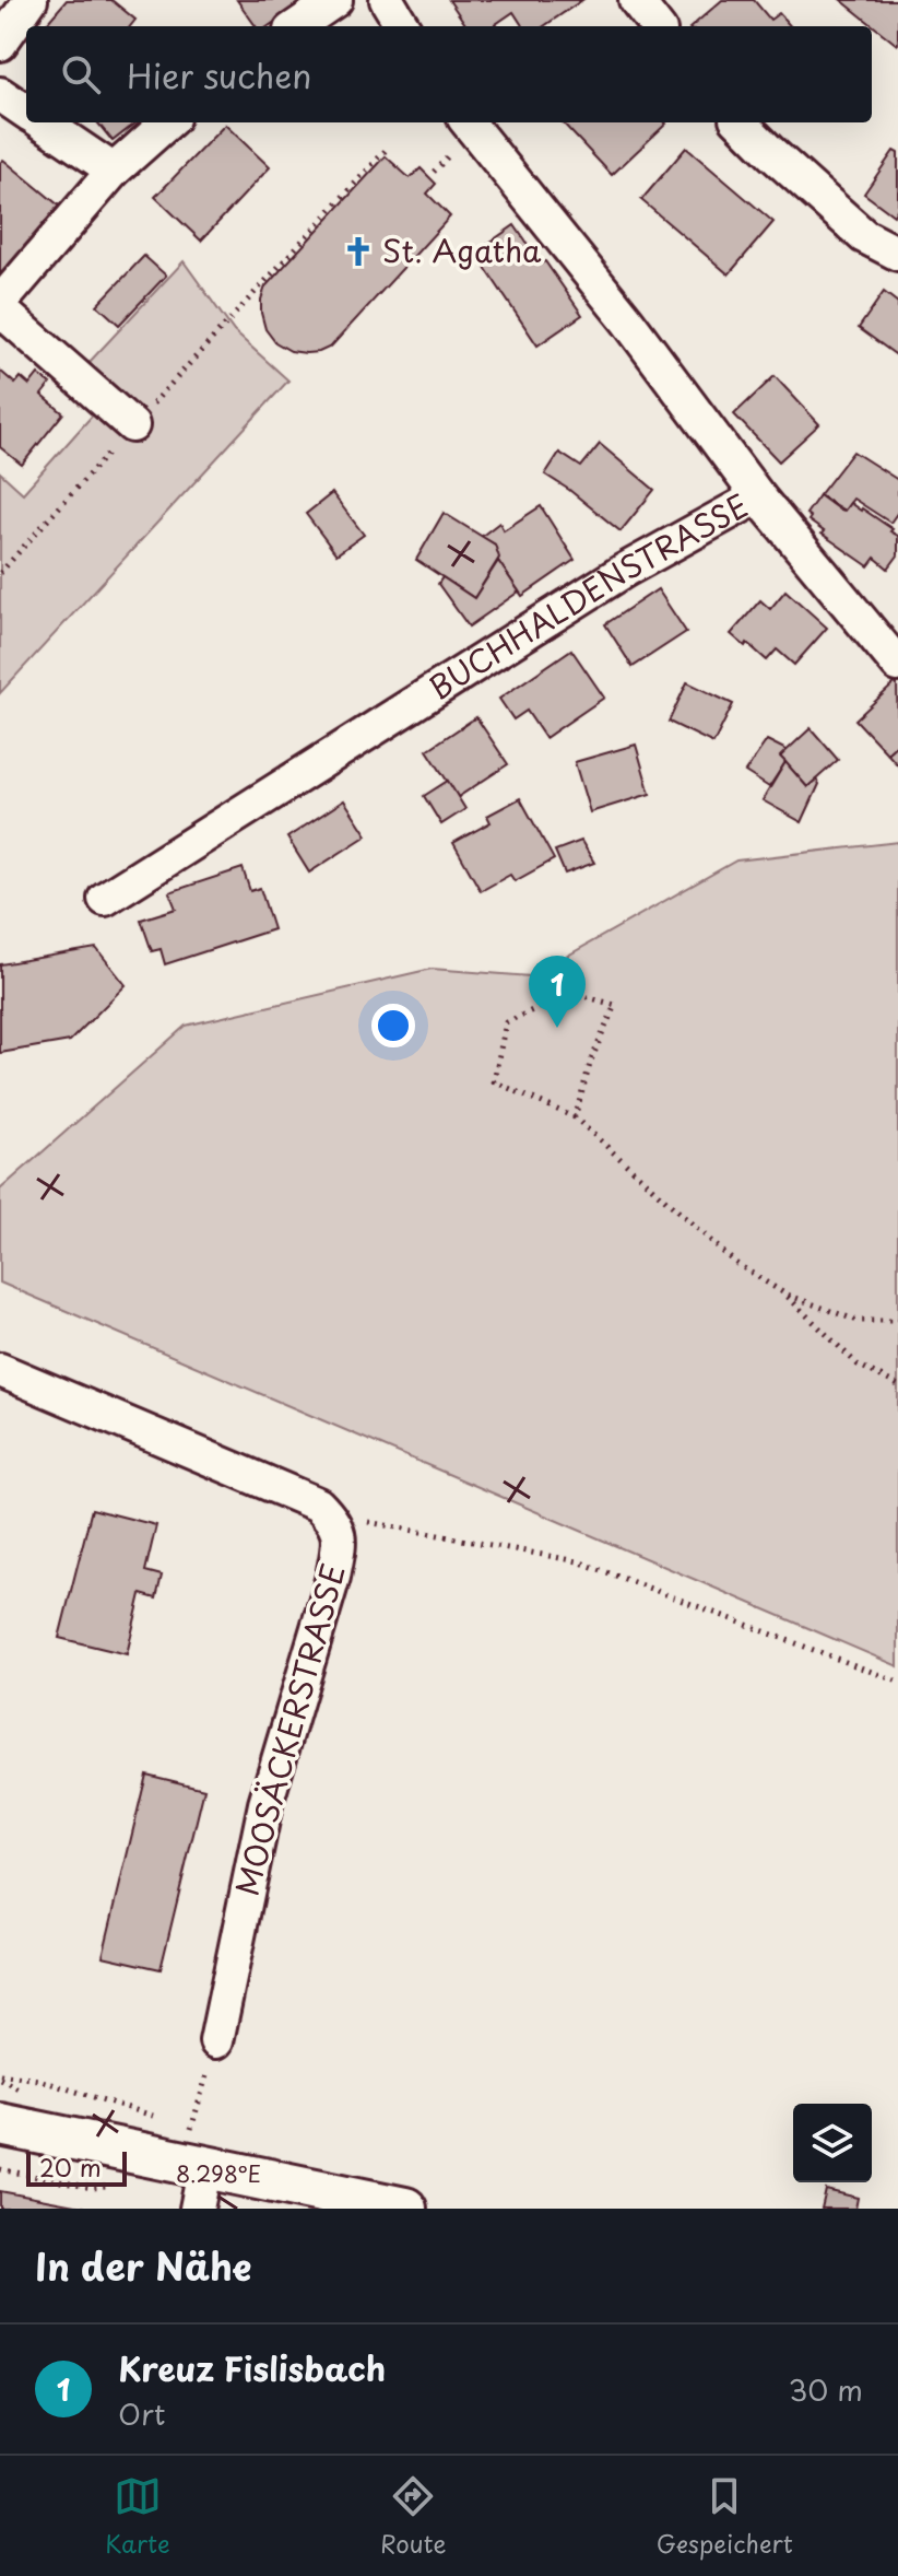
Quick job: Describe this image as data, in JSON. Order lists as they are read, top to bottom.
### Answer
{
  "streets": {
    "street": ["BUCHHALDENSTRASSE", "MOOSÄCKERSTRASSE"]
  },
  "places": {
    "church": ["St. Agatha"]
  },
  "scale_bar": "20 m",
  "page": {
    "search": "Hier suchen",
    "pins": "1",
    "scale": "20 m",
    "heading": "In der Nähe",
    "list": [
      {
        "mark": "1",
        "name": "Kreuz Fislisbach",
        "note": "Ort",
        "value": "30 m"
      }
    ],
    "nav": ["Karte", "Route", "Gespeichert"]
  },
  "coordinates": ["8.298°E"]
}
